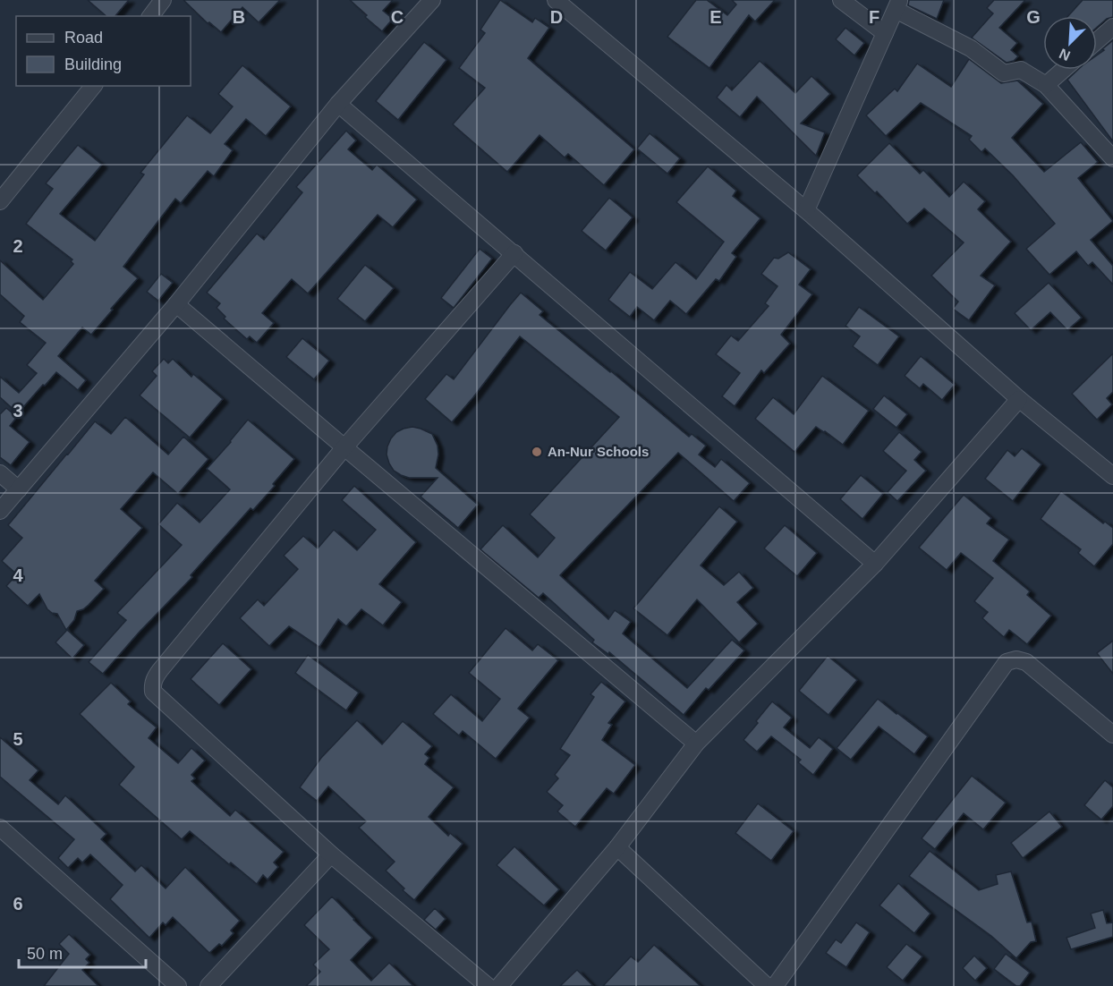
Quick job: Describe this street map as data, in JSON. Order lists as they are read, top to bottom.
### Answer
{
  "places": ["An-Nur Schools"],
  "legend": ["Road", "Building"],
  "scale_bar": "50 m",
  "north": "bottom left",
  "grid": {
    "columns": [
      "B",
      "C",
      "D",
      "E",
      "F",
      "G"
    ],
    "rows": [
      "2",
      "3",
      "4",
      "5",
      "6"
    ]
  }
}
